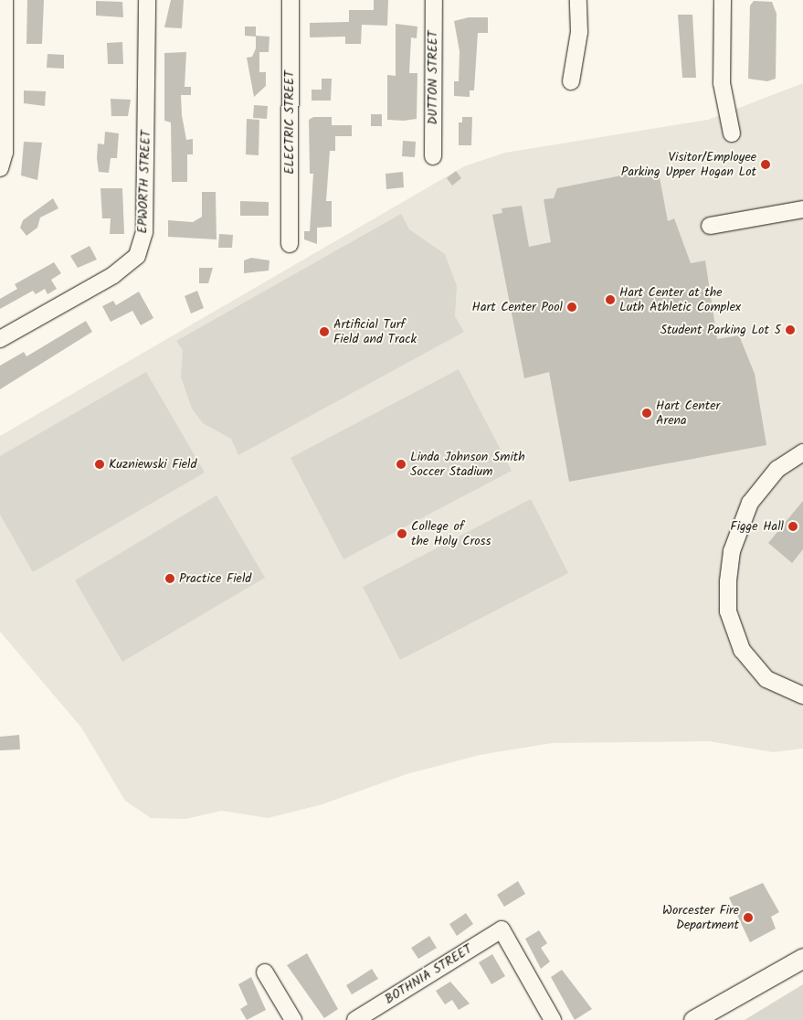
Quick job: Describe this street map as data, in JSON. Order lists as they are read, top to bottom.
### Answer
{
  "streets": {
    "street": [
      "DUTTON STREET",
      "ELECTRIC STREET",
      "EPWORTH STREET",
      "BOTHNIA STREET"
    ]
  },
  "places": [
    "Visitor/Employee Parking Upper Hogan Lot",
    "Hart Center at the Luth Athletic Complex",
    "Hart Center Pool",
    "Student Parking Lot 5",
    "Artificial Turf Field and Track",
    "Hart Center Arena",
    "Kuzniewski Field",
    "Linda Johnson Smith Soccer Stadium",
    "Figge Hall",
    "College of the Holy Cross",
    "Practice Field",
    "Worcester Fire Department"
  ]
}
